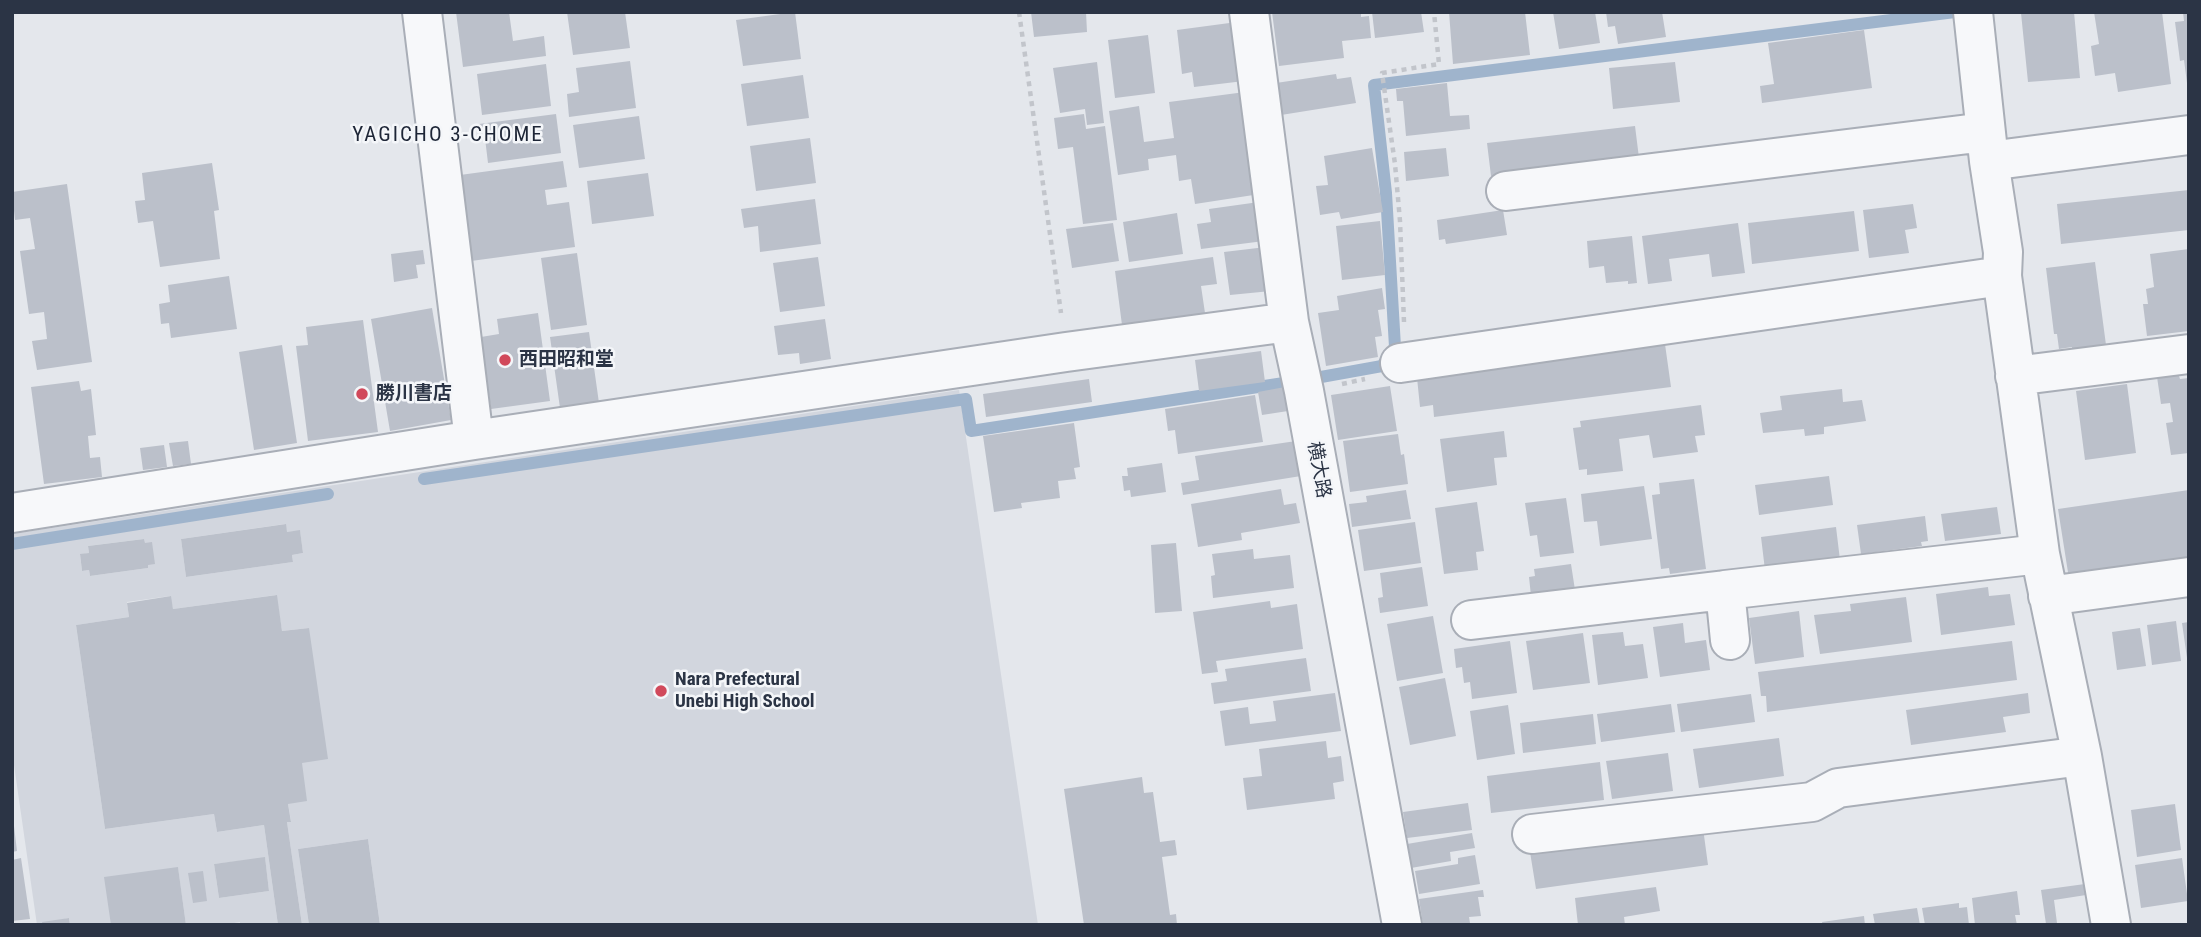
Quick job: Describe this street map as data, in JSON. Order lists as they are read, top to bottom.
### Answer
{
  "streets": {
    "street": ["横大路"]
  },
  "districts": ["YAGICHO 3-CHOME"],
  "places": ["西田昭和堂", "勝川書店", "Nara Prefectural Unebi High School"]
}
